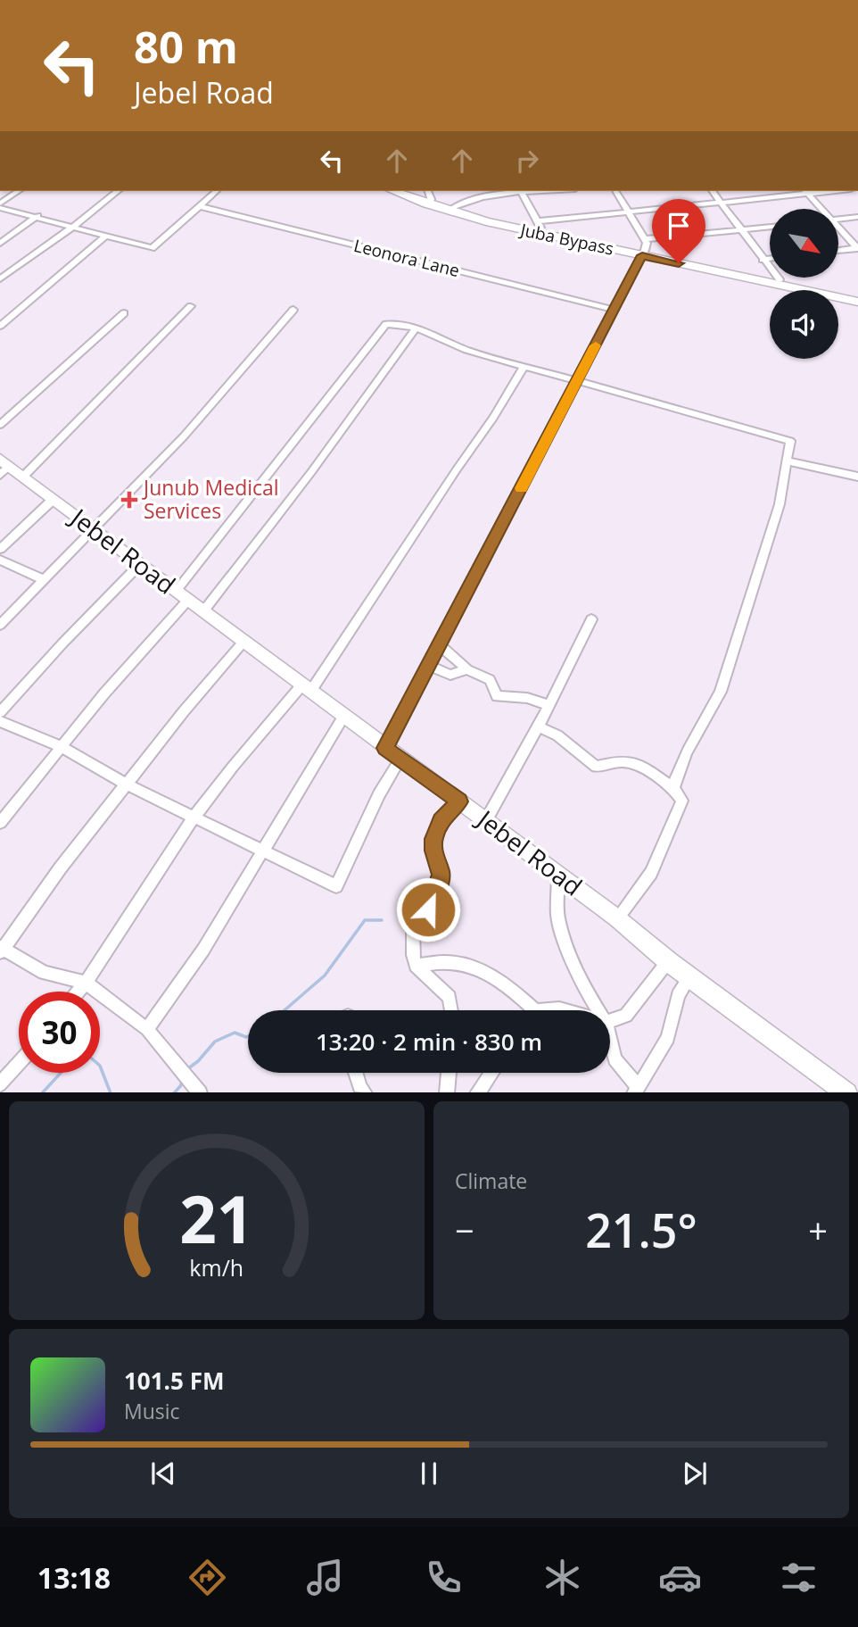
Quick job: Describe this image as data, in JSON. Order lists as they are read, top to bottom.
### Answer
{
  "streets": {
    "main road": ["Juba Bypass", "Jebel Road"],
    "street": ["Leonora Lane"]
  },
  "places": {
    "health": ["Junub Medical Services"]
  },
  "north": "bottom right",
  "page": {
    "turn": ["80 m", "Jebel Road"],
    "limit": "30",
    "trip": "13:20 · 2 min · 830 m",
    "tile": "Climate",
    "heat": ["−", "21.5°", "+"],
    "song": ["101.5 FM", "Music"],
    "tabs": "13:18",
    "gauge": ["21", "km/h"]
  }
}
